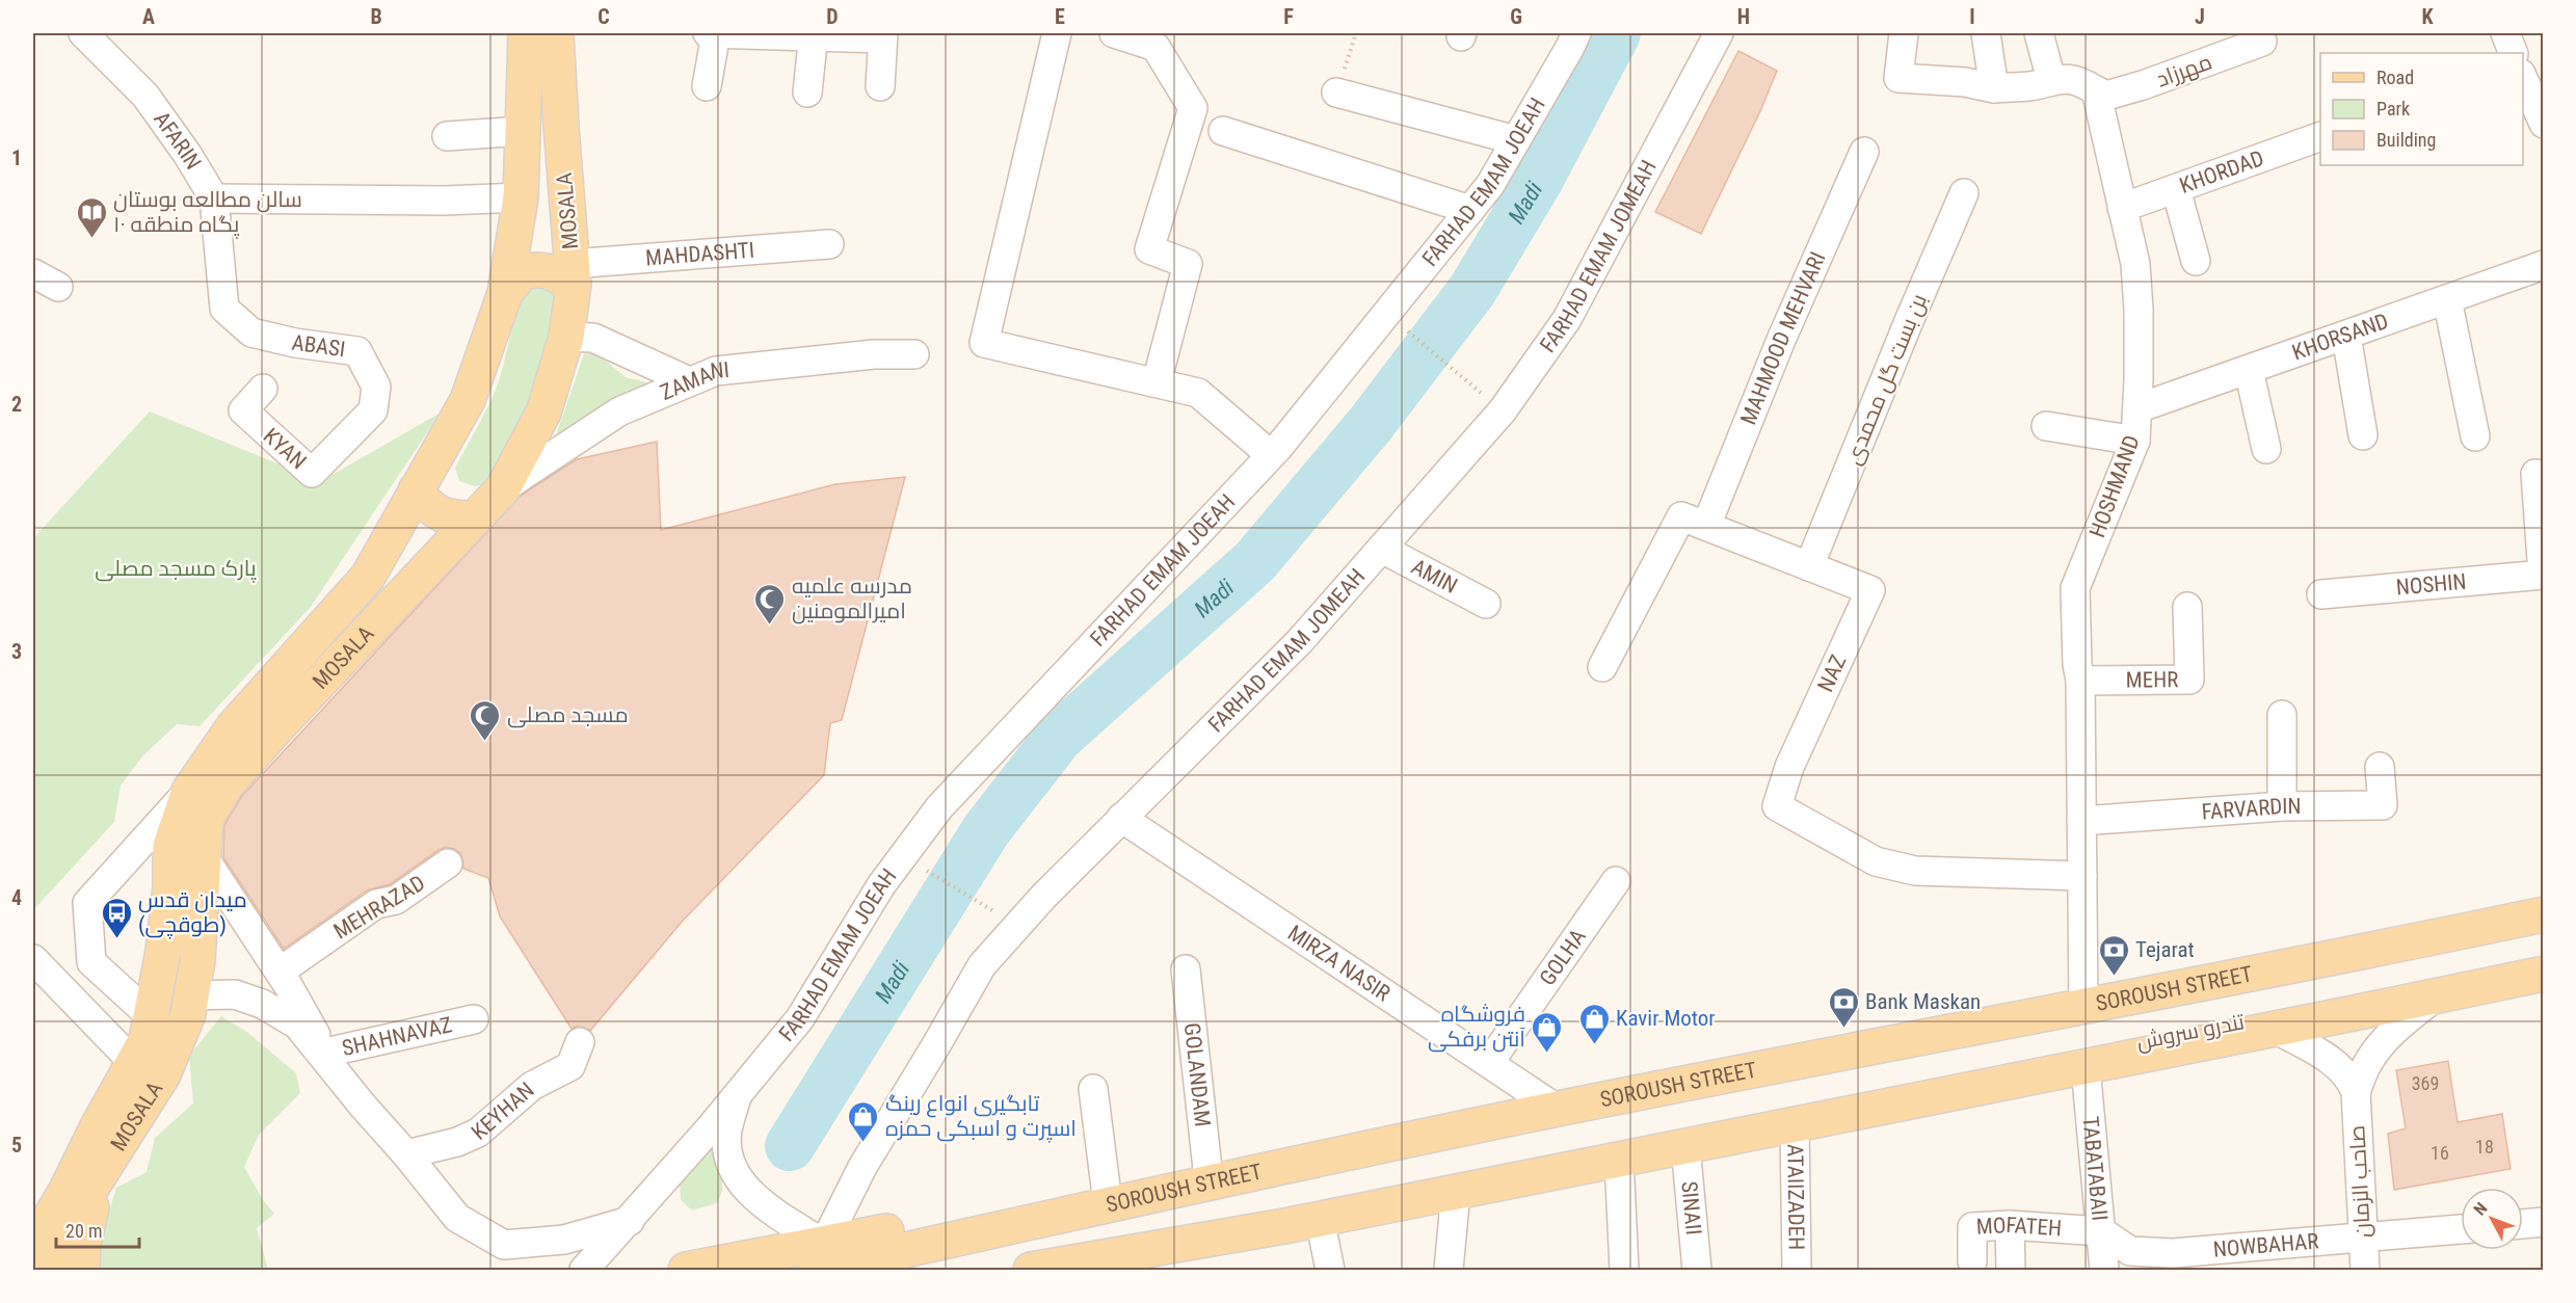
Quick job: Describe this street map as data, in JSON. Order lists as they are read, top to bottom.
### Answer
{
  "streets": {
    "main road": ["MOSALA", "SOROUSH STREET"],
    "street": [
      "مهرزاد",
      "AFARIN",
      "KHORDAD",
      "FARHAD EMAM JOEAH",
      "MAHDASHTI",
      "FARHAD EMAM JOMEAH",
      "KHORSAND",
      "MAHMOOD MEHVARI",
      "ABASI",
      "بن بست گل محمدی",
      "ZAMANI",
      "KYAN",
      "HOSHMAND",
      "AMIN",
      "NOSHIN",
      "NAZ",
      "MEHR",
      "FARVARDIN",
      "MEHRAZAD",
      "GOLHA",
      "MIRZA NASIR",
      "تندرو سروش",
      "SHAHNAVAZ",
      "GOLANDAM",
      "KEYHAN",
      "TABATABAII",
      "صاحب الزمان",
      "ATAIIZADEH",
      "SINAII",
      "MOFATEH",
      "NOWBAHAR"
    ]
  },
  "crossings": [
    ["مهرزاد", "HOSHMAND"],
    ["AFARIN", "ABASI"],
    ["KHORDAD", "HOSHMAND"],
    ["FARHAD EMAM JOEAH", "FARHAD EMAM JOMEAH"],
    ["FARHAD EMAM JOEAH", "SOROUSH STREET"],
    ["MOSALA", "MAHDASHTI"],
    ["MOSALA", "ZAMANI"],
    ["FARHAD EMAM JOMEAH", "AMIN"],
    ["FARHAD EMAM JOMEAH", "MIRZA NASIR"],
    ["FARHAD EMAM JOMEAH", "SOROUSH STREET"],
    ["KHORSAND", "HOSHMAND"],
    ["MAHMOOD MEHVARI", "NAZ"],
    ["ABASI", "KYAN"],
    ["بن بست گل محمدی", "NAZ"],
    ["HOSHMAND", "NAZ"],
    ["HOSHMAND", "MEHR"],
    ["HOSHMAND", "FARVARDIN"],
    ["HOSHMAND", "SOROUSH STREET"],
    ["GOLHA", "MIRZA NASIR"],
    ["MIRZA NASIR", "SOROUSH STREET"],
    ["SOROUSH STREET", "تندرو سروش"],
    ["TABATABAII", "MOFATEH"],
    ["TABATABAII", "NOWBAHAR"],
    ["صاحب الزمان", "NOWBAHAR"],
    ["MOFATEH", "NOWBAHAR"]
  ],
  "water": ["Madi"],
  "parks": ["پارک مسجد مصلی"],
  "places": {
    "library": ["سالن مطالعه بوستان پگاه منطقه ۱۰"],
    "mosque": ["مدرسه علمیه امیرالمومنین", "مسجد مصلی"],
    "bus stop": ["میدان قدس (طوقچی)"],
    "bank": ["Tejarat", "Bank Maskan"],
    "shop": ["Kavir Motor", "فروشگاه آنتن برفکی", "تابگیری انواع رینگ اسپرت و اسبکی حمزه"]
  },
  "house_numbers": ["369", "18", "16"],
  "legend": ["Road", "Park", "Building"],
  "scale_bar": "20 m",
  "north": "top left",
  "grid": {
    "columns": [
      "A",
      "B",
      "C",
      "D",
      "E",
      "F",
      "G",
      "H",
      "I",
      "J",
      "K"
    ],
    "rows": [
      "1",
      "2",
      "3",
      "4",
      "5"
    ]
  }
}
